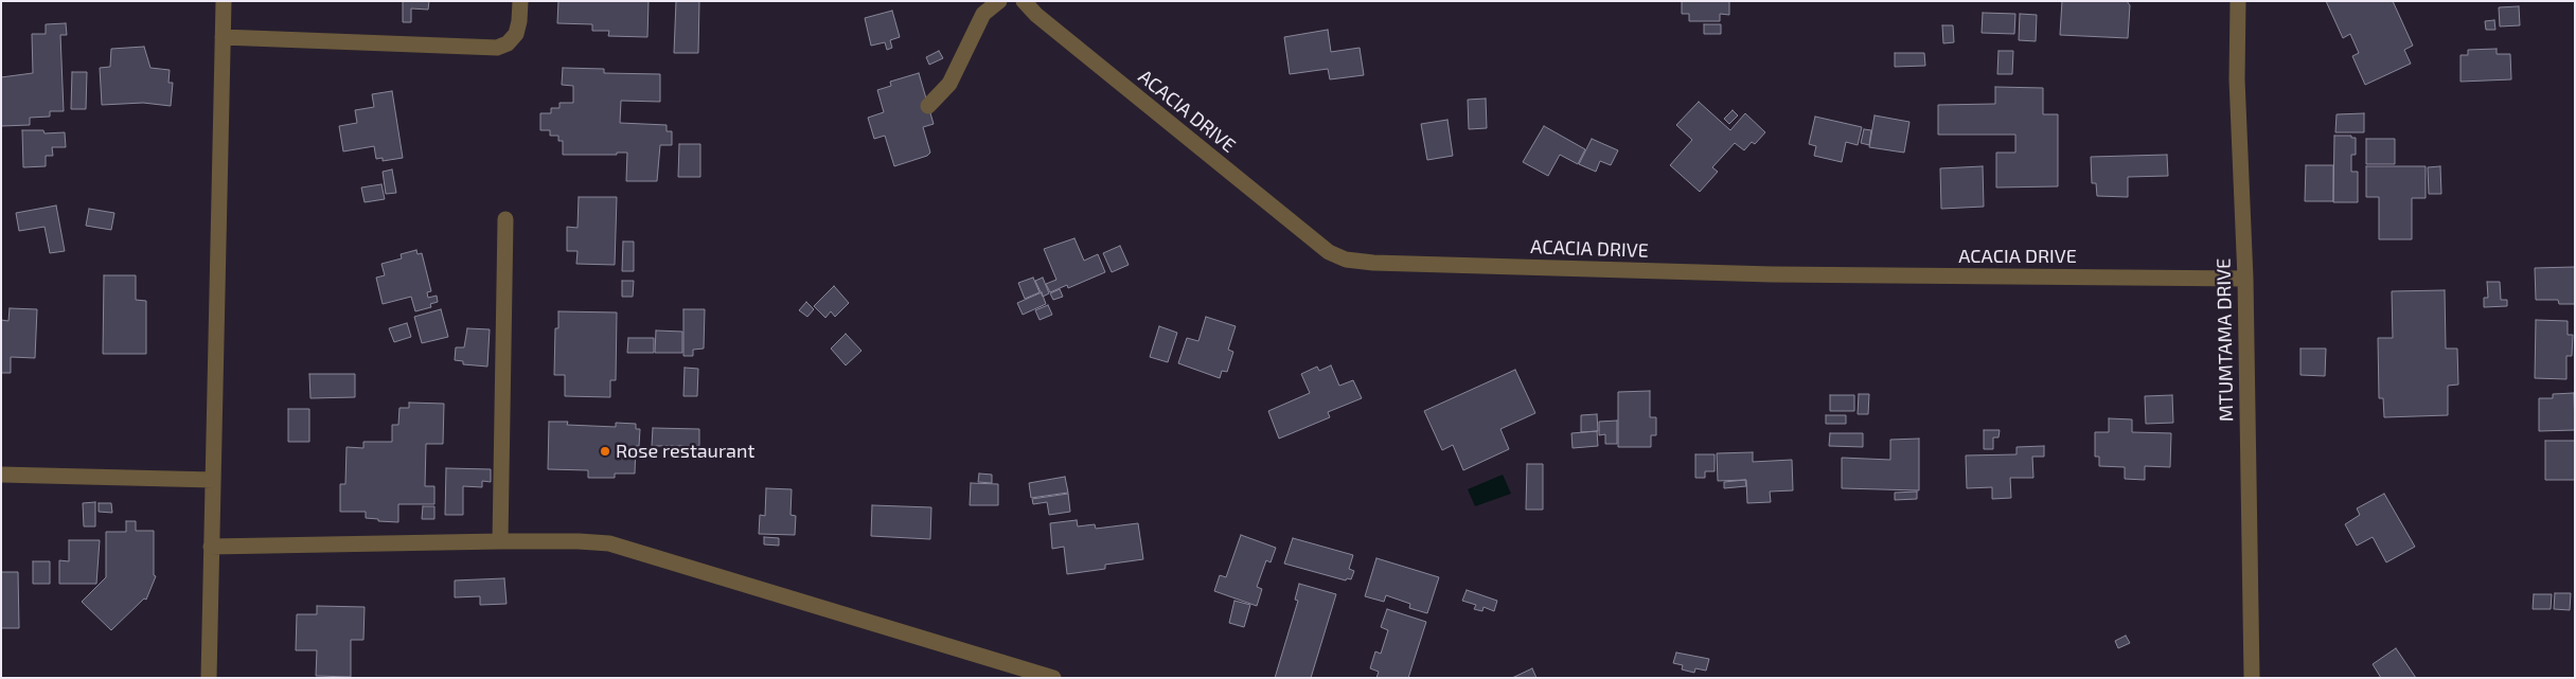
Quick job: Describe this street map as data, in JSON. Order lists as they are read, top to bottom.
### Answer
{
  "streets": {
    "street": ["ACACIA DRIVE", "MTUMTAMA DRIVE"]
  },
  "crossings": [
    ["ACACIA DRIVE", "MTUMTAMA DRIVE"]
  ],
  "places": ["Rose restaurant"]
}
